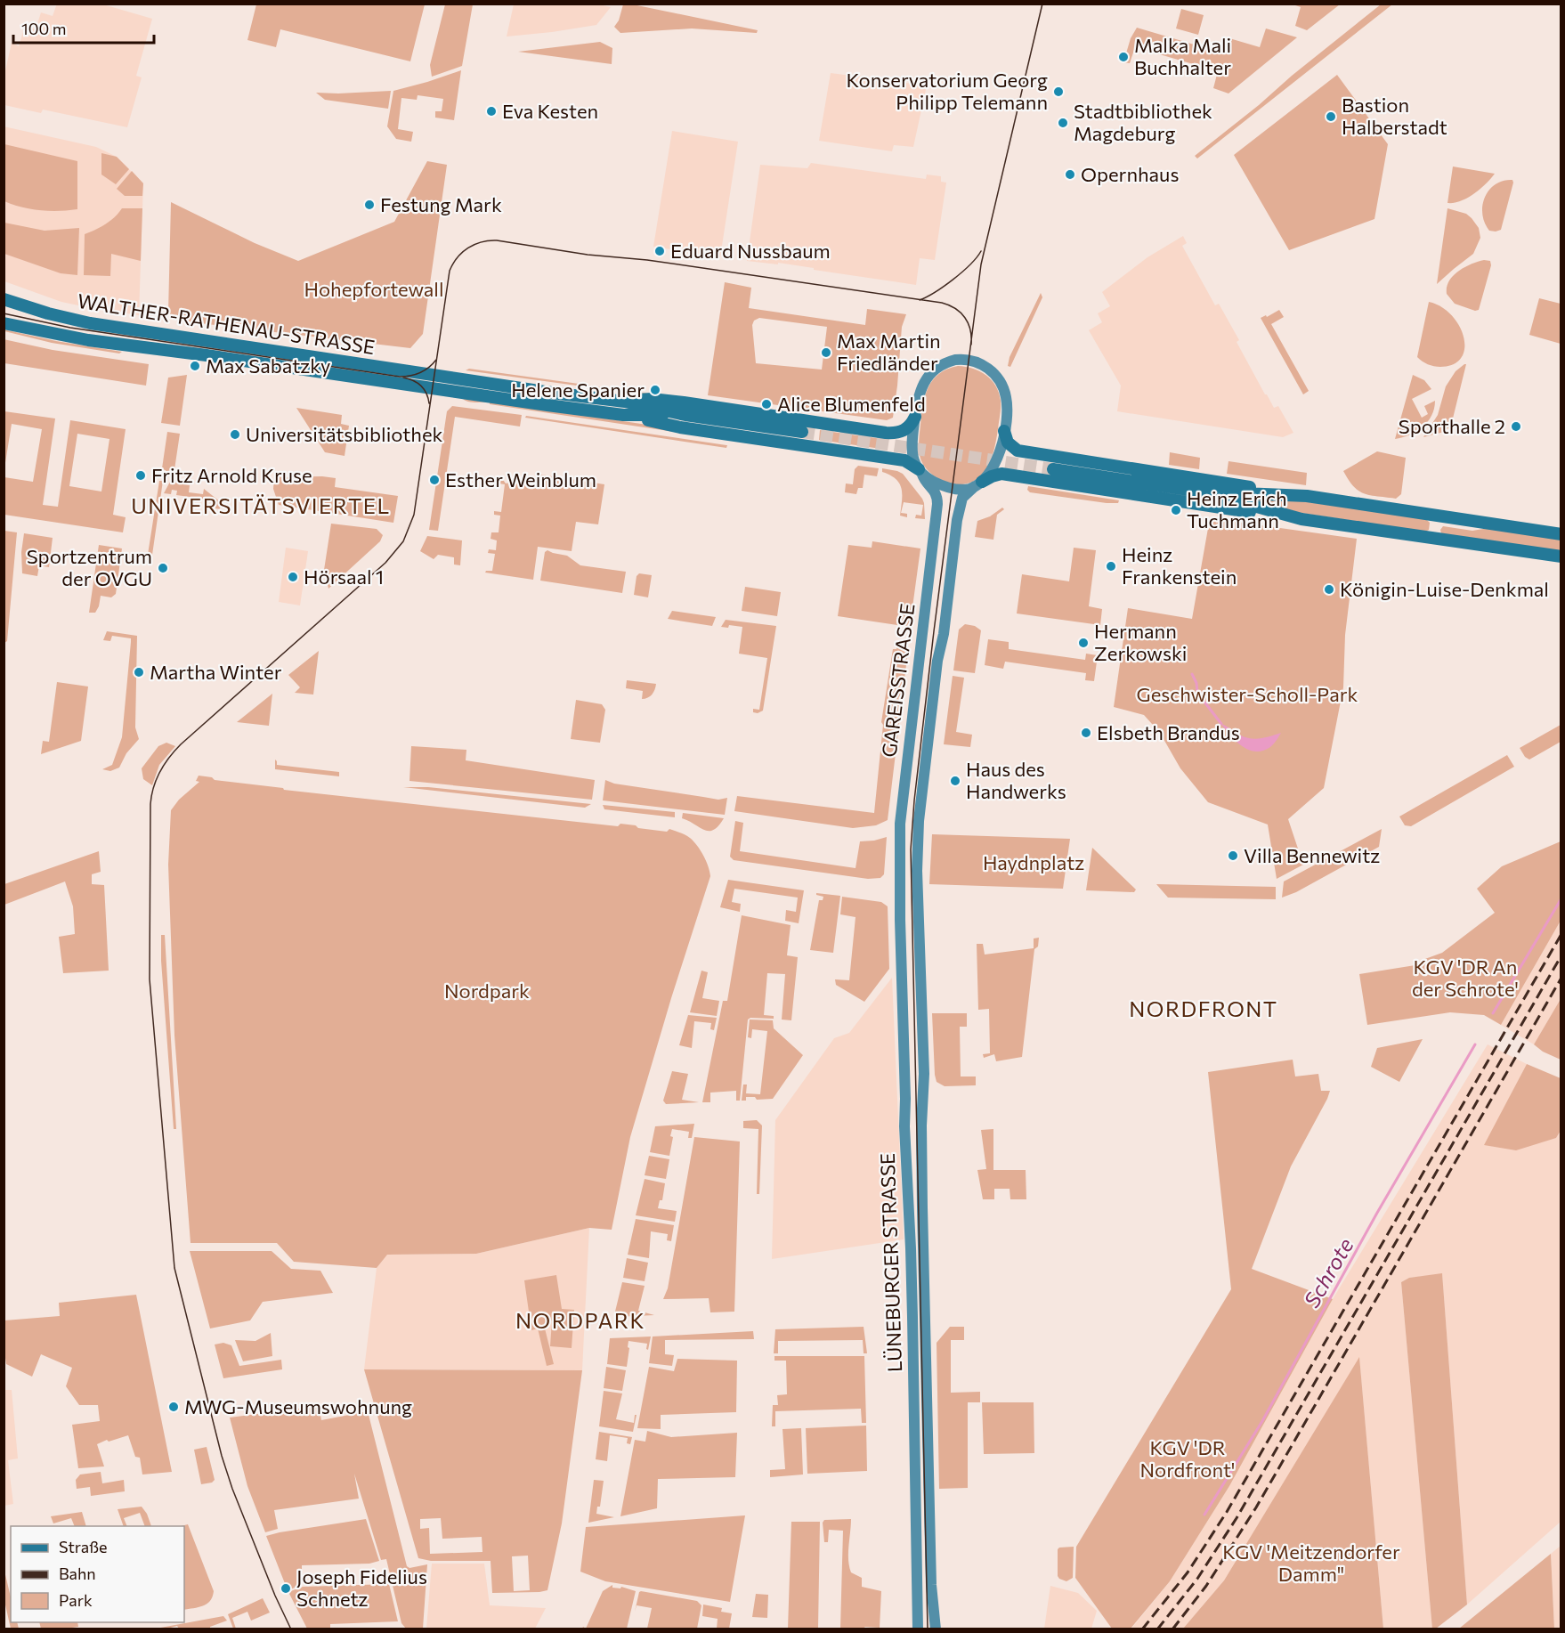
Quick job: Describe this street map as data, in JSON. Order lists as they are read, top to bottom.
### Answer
{
  "streets": {
    "main road": ["WALTHER-RATHENAU-STRASSE", "GAREISSTRASSE", "LÜNEBURGER STRASSE"]
  },
  "crossings": [
    ["GAREISSTRASSE", "LÜNEBURGER STRASSE"]
  ],
  "districts": ["UNIVERSITÄTSVIERTEL", "NORDFRONT", "NORDPARK"],
  "water": ["Schrote"],
  "parks": [
    "Hohepfortewall",
    "Geschwister-Scholl-Park",
    "Haydnplatz",
    "KGV 'DR An der Schrote'",
    "Nordpark",
    "KGV 'DR Nordfront'",
    "KGV 'Meitzendorfer Damm\""
  ],
  "places": [
    "Malka Mali Buchhalter",
    "Konservatorium Georg Philipp Telemann",
    "Eva Kesten",
    "Bastion Halberstadt",
    "Stadtbibliothek Magdeburg",
    "Opernhaus",
    "Festung Mark",
    "Eduard Nussbaum",
    "Max Martin Friedländer",
    "Max Sabatzky",
    "Helene Spanier",
    "Alice Blumenfeld",
    "Sporthalle 2",
    "Universitätsbibliothek",
    "Fritz Arnold Kruse",
    "Esther Weinblum",
    "Heinz Erich Tuchmann",
    "Heinz Frankenstein",
    "Sportzentrum der OVGU",
    "Hörsaal 1",
    "Königin-Luise-Denkmal",
    "Hermann Zerkowski",
    "Martha Winter",
    "Elsbeth Brandus",
    "Haus des Handwerks",
    "Villa Bennewitz",
    "MWG-Museumswohnung",
    "Joseph Fidelius Schnetz"
  ],
  "legend": ["Straße", "Bahn", "Park"],
  "scale_bar": "100 m"
}
